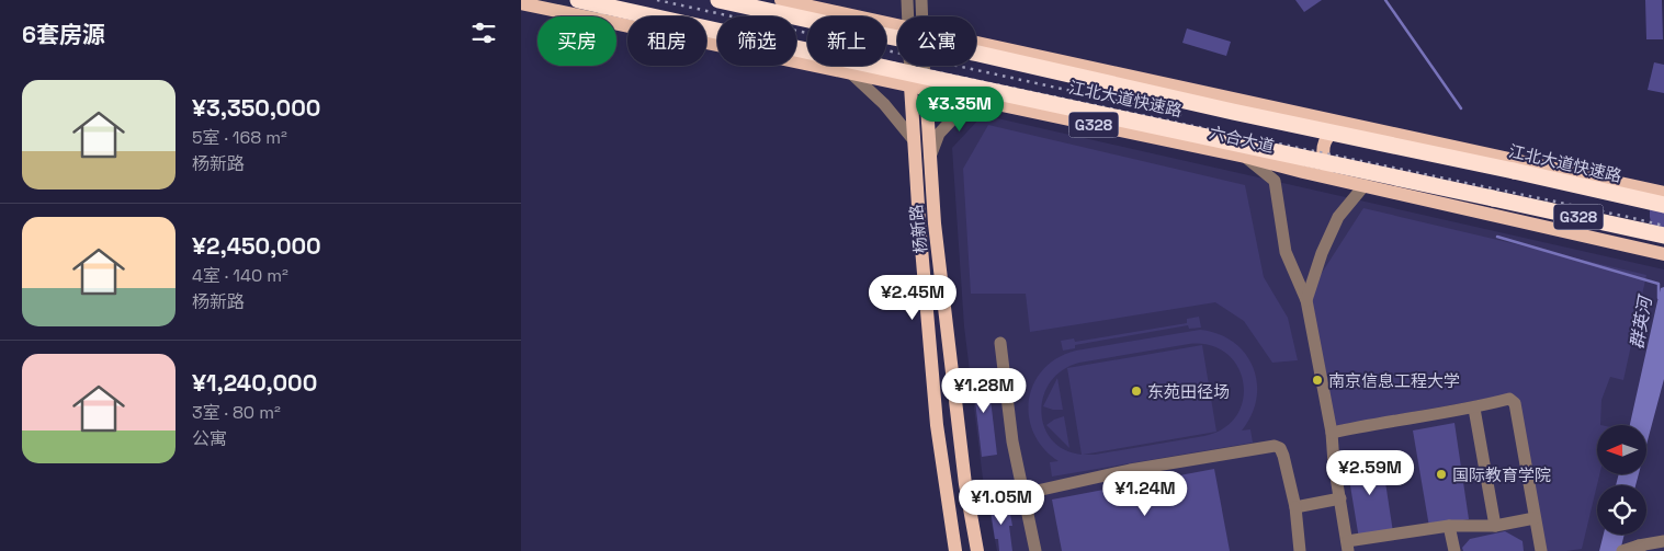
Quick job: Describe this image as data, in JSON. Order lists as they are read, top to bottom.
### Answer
{
  "streets": {
    "highway": ["江北大道快速路", "G328"],
    "main road": ["六合大道", "杨新路"]
  },
  "crossings": [
    ["六合大道", "杨新路"]
  ],
  "water": ["群英河"],
  "places": ["南京信息工程大学", "东苑田径场", "国际教育学院"],
  "north": "left",
  "page": {
    "heading": "6套房源",
    "chip": [
      "买房",
      "租房",
      "筛选",
      "新上",
      "公寓"
    ],
    "list": [
      {
        "name": "¥3,350,000",
        "note": "5室 · 168 m² · 杨新路"
      },
      {
        "name": "¥2,450,000",
        "note": "4室 · 140 m² · 杨新路"
      },
      {
        "name": "¥1,240,000",
        "note": "3室 · 80 m² · 公寓"
      }
    ],
    "price": [
      "¥3.35M",
      "¥2.45M",
      "¥1.28M",
      "¥2.59M",
      "¥1.24M",
      "¥1.05M"
    ]
  }
}
